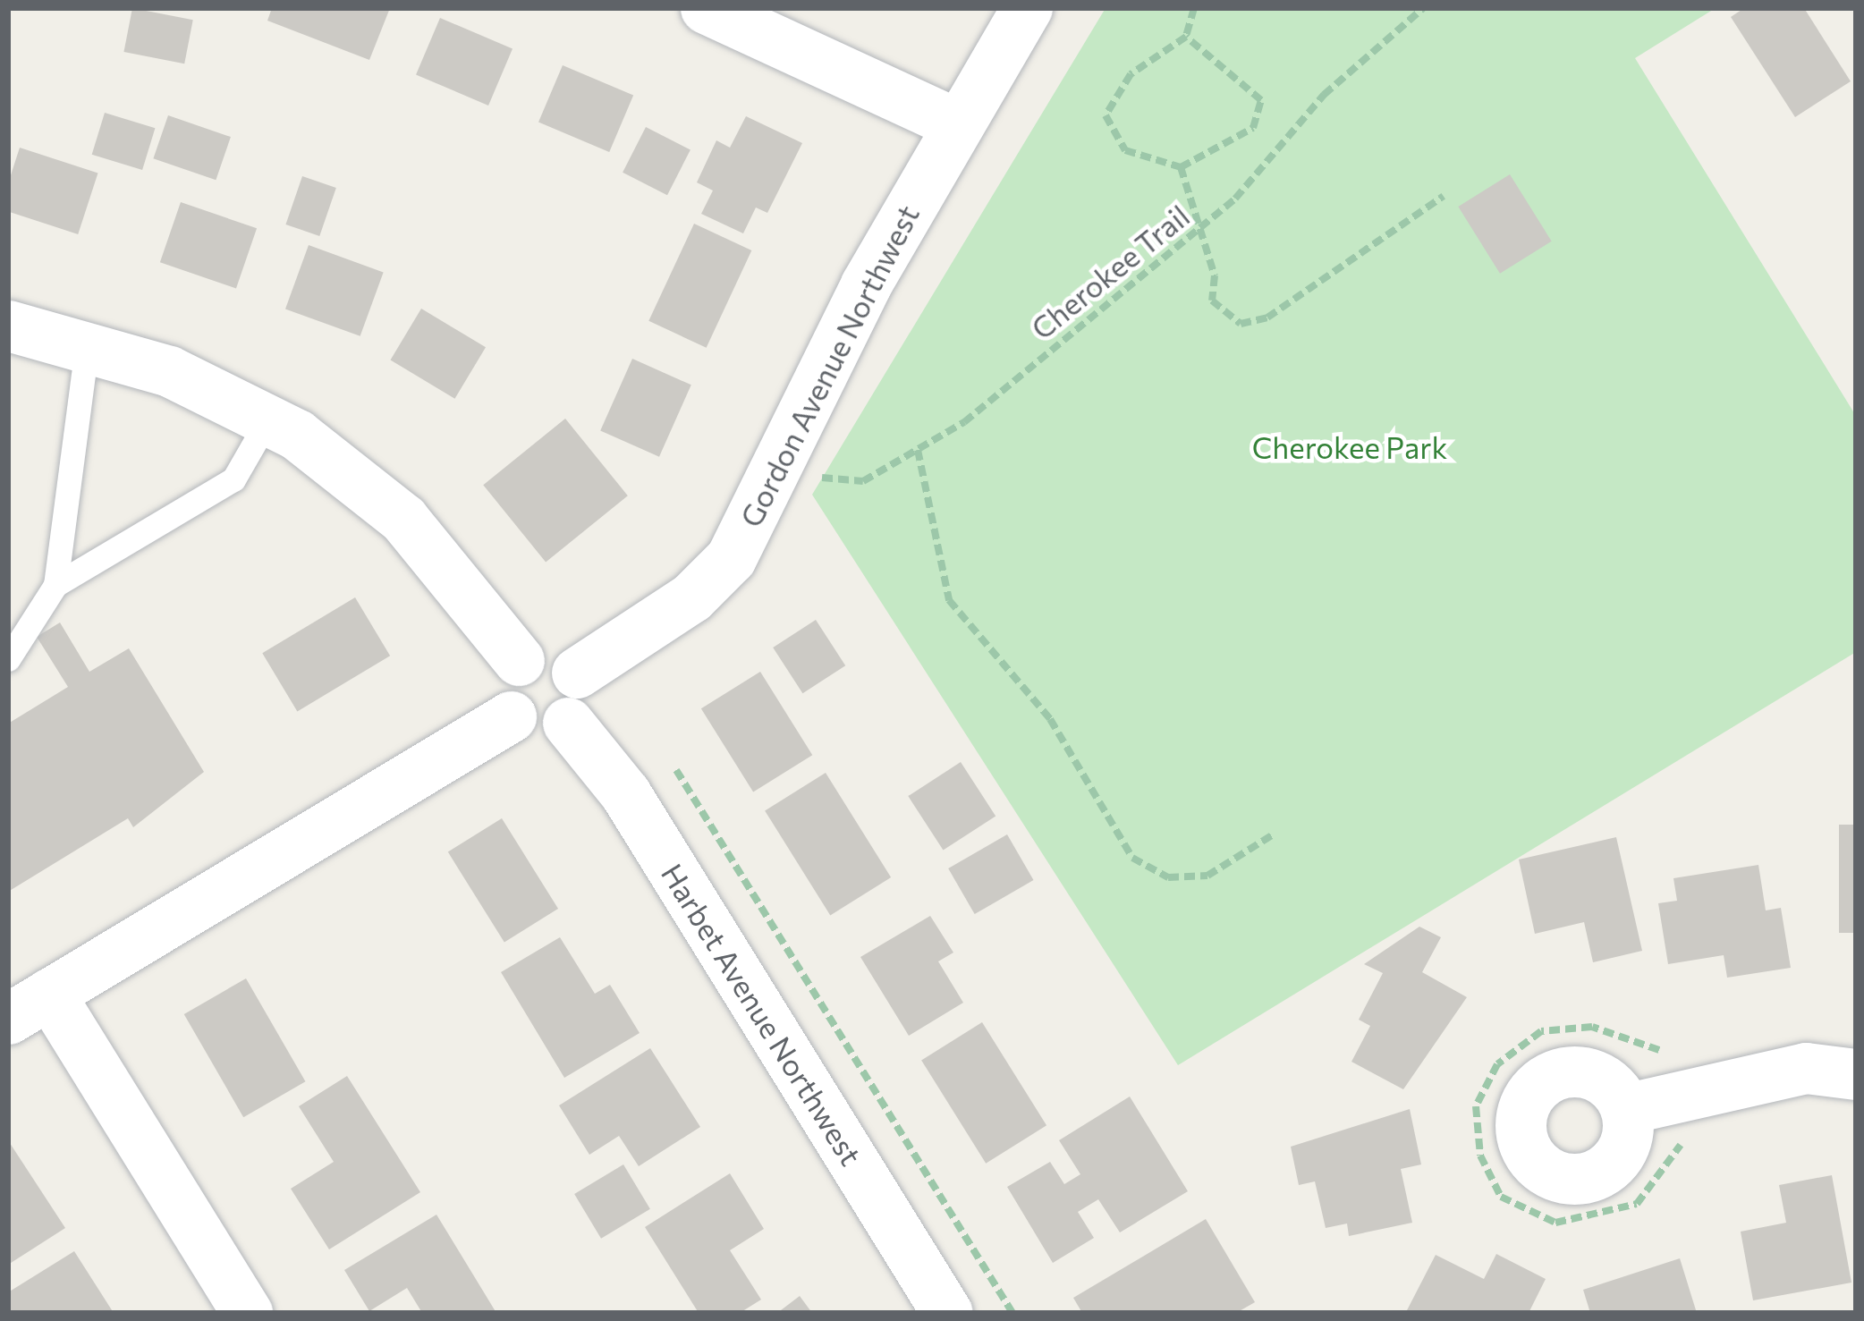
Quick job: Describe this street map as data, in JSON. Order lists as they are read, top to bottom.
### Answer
{
  "streets": {
    "street": ["Gordon Avenue Northwest", "Harbet Avenue Northwest"],
    "path": ["Cherokee Trail"]
  },
  "crossings": [
    ["Cherokee Trail", "Gordon Avenue Northwest"],
    ["Gordon Avenue Northwest", "Harbet Avenue Northwest"]
  ],
  "parks": ["Cherokee Park"]
}
